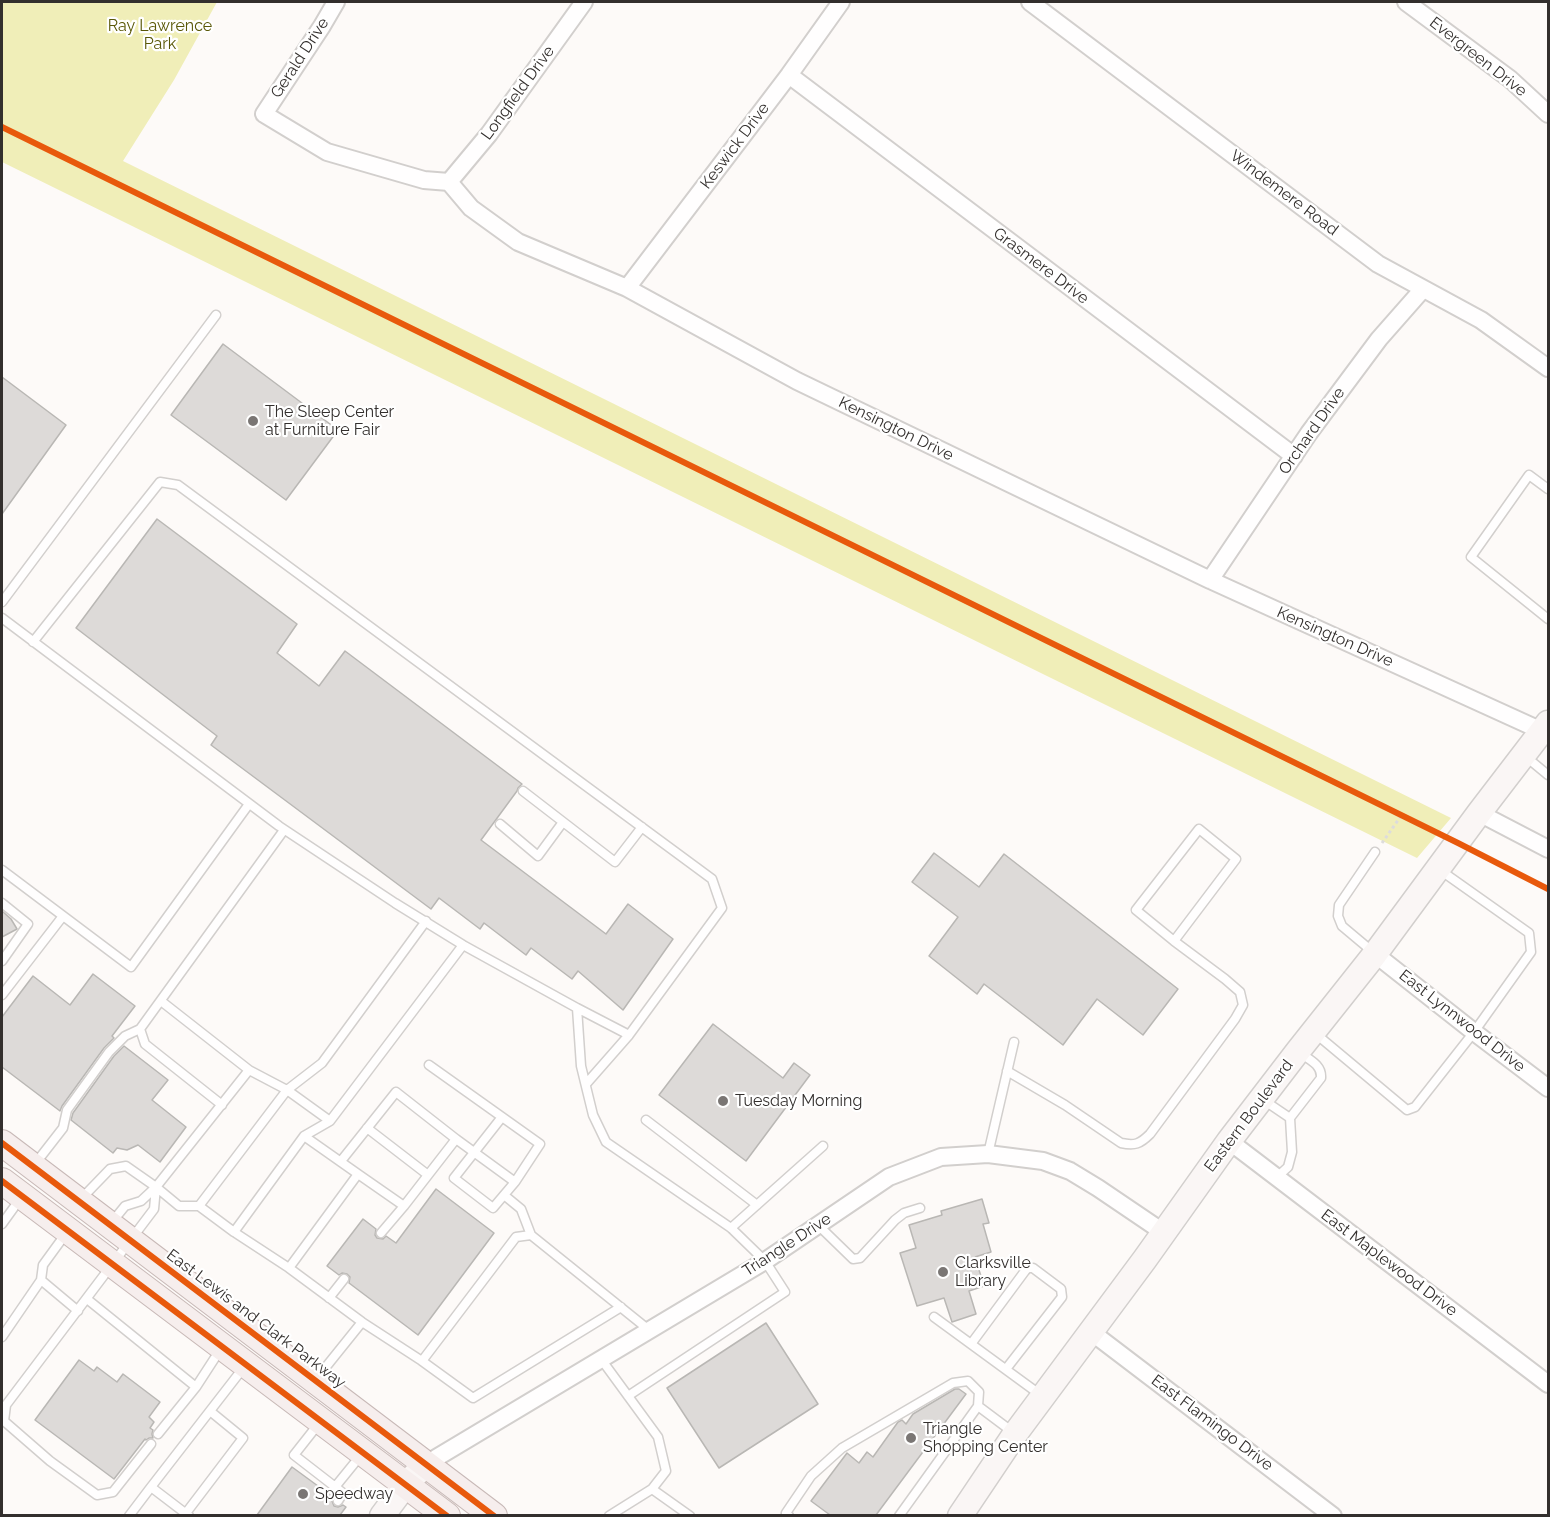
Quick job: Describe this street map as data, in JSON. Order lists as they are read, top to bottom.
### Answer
{
  "streets": {
    "main road": ["Eastern Boulevard", "East Lewis and Clark Parkway"],
    "street": [
      "Evergreen Drive",
      "Gerald Drive",
      "Longfield Drive",
      "Keswick Drive",
      "Windemere Road",
      "Grasmere Drive",
      "Kensington Drive",
      "Orchard Drive",
      "East Lynnwood Drive",
      "Triangle Drive",
      "East Maplewood Drive",
      "East Flamingo Drive"
    ]
  },
  "crossings": [
    ["Gerald Drive", "Longfield Drive"],
    ["Gerald Drive", "Kensington Drive"],
    ["Longfield Drive", "Kensington Drive"],
    ["Keswick Drive", "Grasmere Drive"],
    ["Keswick Drive", "Kensington Drive"],
    ["Windemere Road", "Orchard Drive"],
    ["Grasmere Drive", "Orchard Drive"],
    ["Kensington Drive", "Orchard Drive"],
    ["Kensington Drive", "Eastern Boulevard"],
    ["East Lynnwood Drive", "Eastern Boulevard"],
    ["Eastern Boulevard", "Triangle Drive"],
    ["Eastern Boulevard", "East Maplewood Drive"],
    ["Eastern Boulevard", "East Flamingo Drive"],
    ["Triangle Drive", "East Lewis and Clark Parkway"]
  ],
  "parks": ["Ray Lawrence Park"],
  "places": [
    "The Sleep Center at Furniture Fair",
    "Tuesday Morning",
    "Clarksville Library",
    "Triangle Shopping Center",
    "Speedway"
  ]
}
